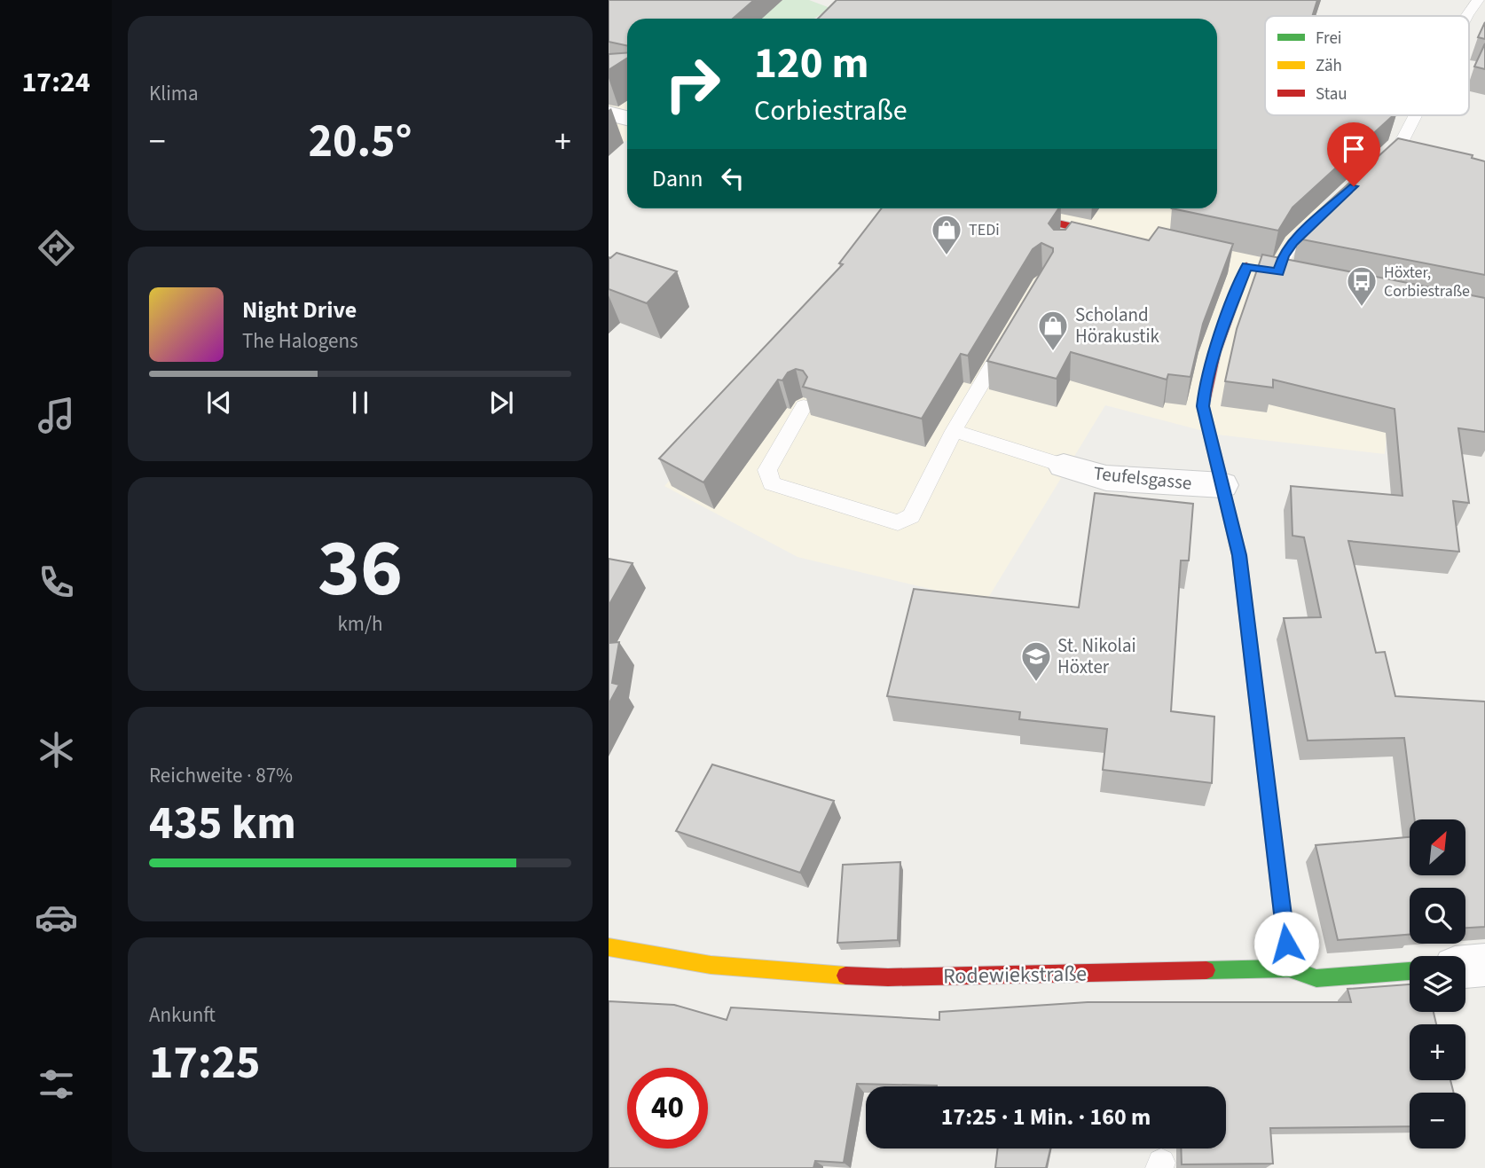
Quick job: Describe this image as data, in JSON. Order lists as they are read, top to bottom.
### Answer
{
  "streets": {
    "street": ["Teufelsgasse", "Rodewiekstraße"]
  },
  "crossings": [
    ["Teufelsgasse", "Rodewiekstraße"]
  ],
  "places": {
    "shop": ["TEDi", "Scholand Hörakustik"],
    "bus stop": ["Höxter, Corbiestraße"],
    "school or university": ["St. Nikolai Höxter"]
  },
  "legend": ["Frei", "Zäh", "Stau"],
  "north": "top right",
  "page": {
    "tabs": "17:24",
    "tile": [
      "Klima",
      ["36", "km/h"],
      ["Reichweite · 87%", "435 km"],
      ["Ankunft", "17:25"]
    ],
    "turn": ["120 m", "Corbiestraße"],
    "heat": ["−", "20.5°", "+"],
    "then": "Dann",
    "song": ["Night Drive", "The Halogens"],
    "map_buttons": ["+", "−"],
    "limit": "40",
    "trip": "17:25 · 1 Min. · 160 m"
  }
}
